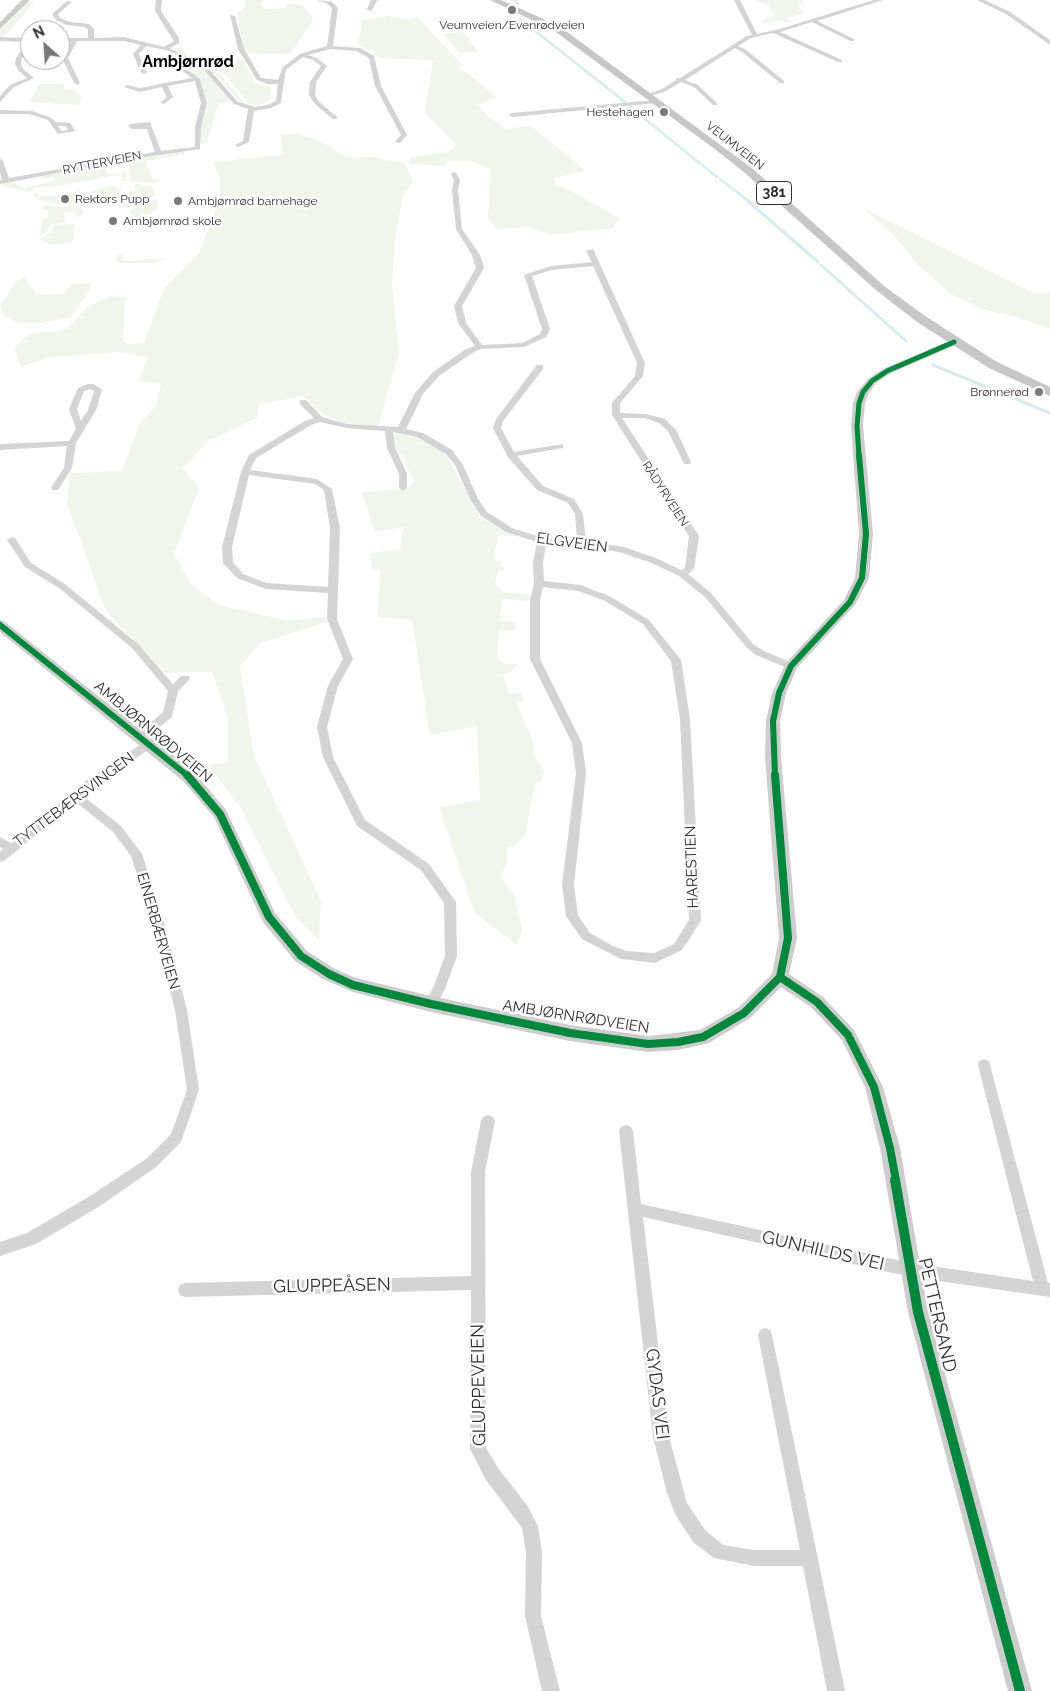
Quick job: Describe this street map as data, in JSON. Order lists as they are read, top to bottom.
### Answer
{
  "streets": {
    "main road": ["VEUMVEIEN", "381"],
    "street": [
      "RYTTERVEIEN",
      "RÅDYRVEIEN",
      "ELGVEIEN",
      "AMBJØRNRØDVEIEN",
      "TYTTEBÆRSVINGEN",
      "HARESTIEN",
      "EINERBÆRVEIEN",
      "GUNHILDS VEI",
      "GLUPPEÅSEN",
      "PETTERSAND",
      "GLUPPEVEIEN",
      "GYDAS VEI"
    ]
  },
  "crossings": [
    ["RÅDYRVEIEN", "ELGVEIEN"],
    ["ELGVEIEN", "HARESTIEN"],
    ["AMBJØRNRØDVEIEN", "TYTTEBÆRSVINGEN"],
    ["AMBJØRNRØDVEIEN", "PETTERSAND"],
    ["TYTTEBÆRSVINGEN", "EINERBÆRVEIEN"],
    ["GUNHILDS VEI", "PETTERSAND"],
    ["GUNHILDS VEI", "GYDAS VEI"],
    ["GLUPPEÅSEN", "GLUPPEVEIEN"]
  ],
  "districts": ["Ambjørnrød"],
  "places": [
    "Veumveien/Evenrødveien",
    "Hestehagen",
    "Rektors Pupp",
    "Ambjørnrød barnehage",
    "Ambjørnrød skole",
    "Brønnerød"
  ],
  "north": "top left"
}
